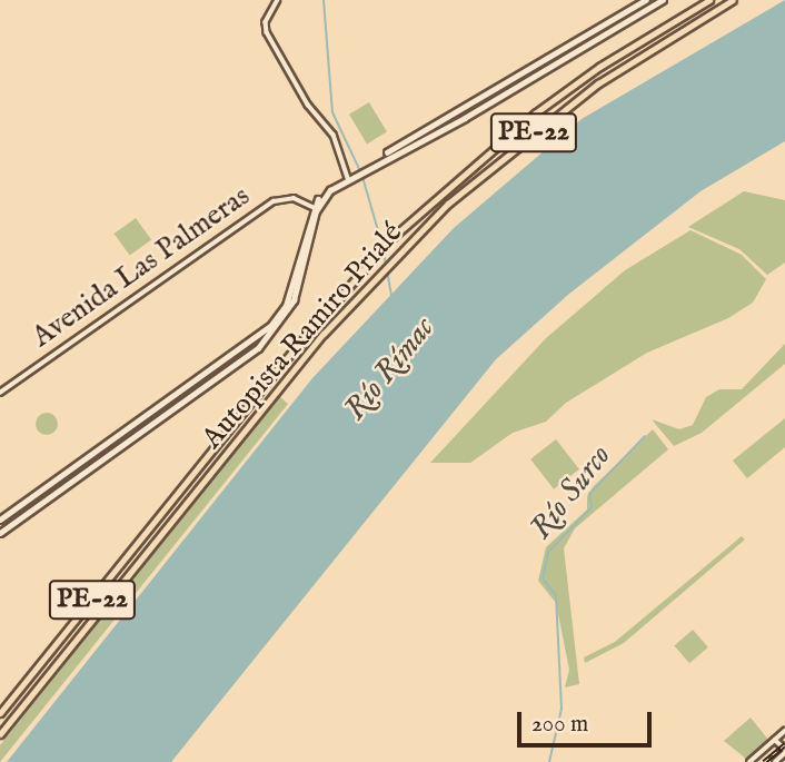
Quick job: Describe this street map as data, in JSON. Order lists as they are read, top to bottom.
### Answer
{
  "streets": {
    "highway": ["PE-22", "Autopista Ramiro Prialé"],
    "street": ["Avenida Las Palmeras"]
  },
  "water": ["Río Rímac", "Río Surco"],
  "scale_bar": "200 m"
}
